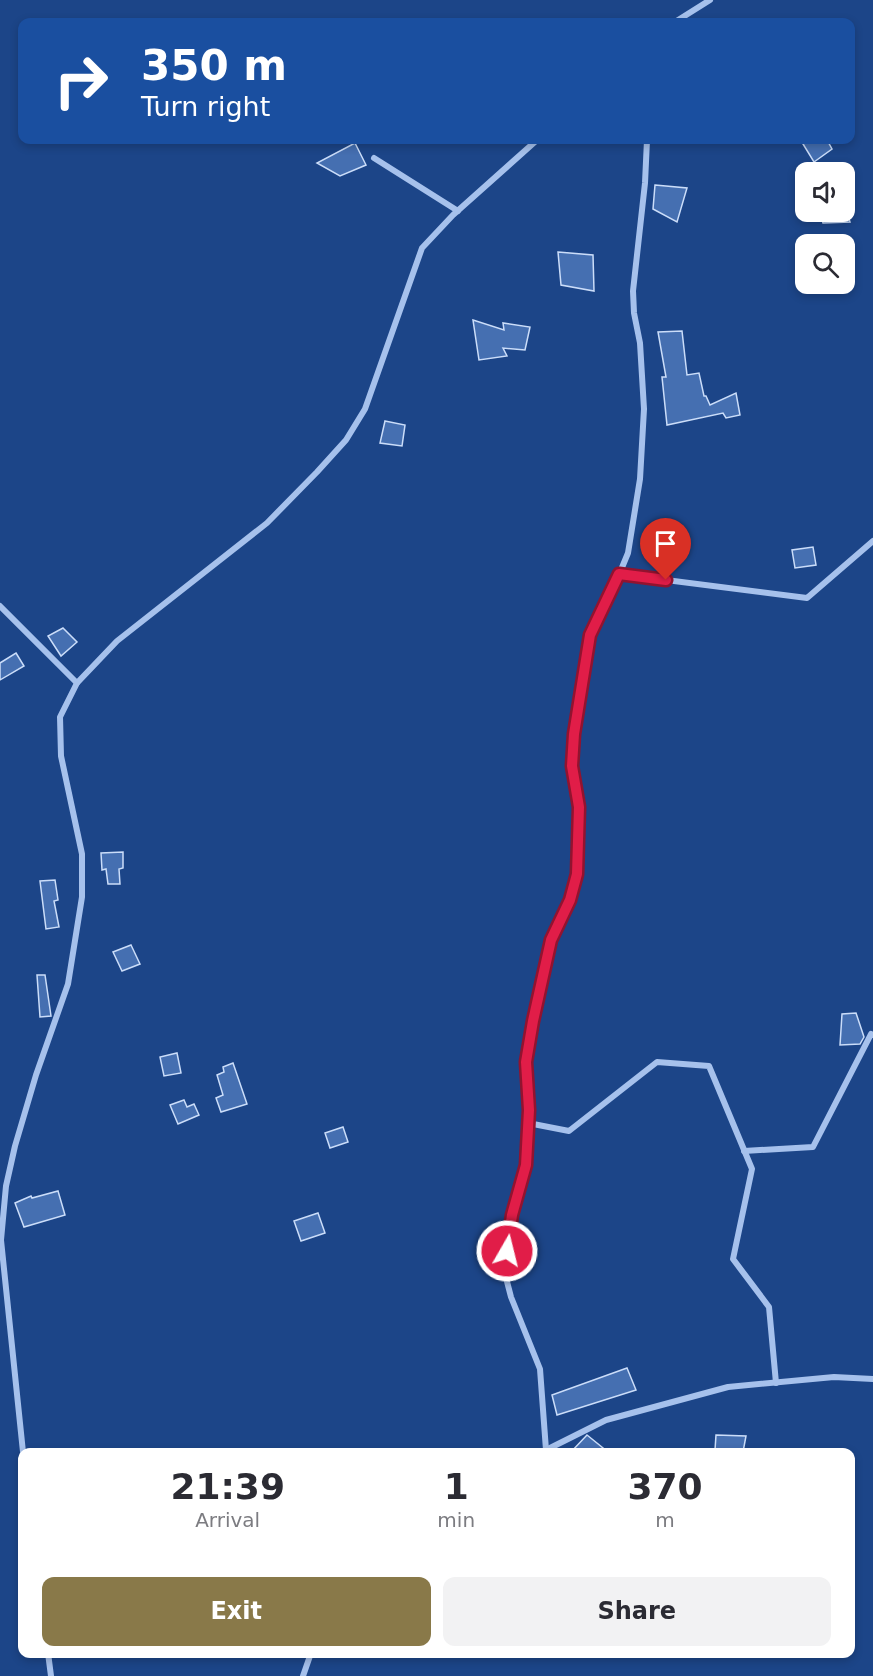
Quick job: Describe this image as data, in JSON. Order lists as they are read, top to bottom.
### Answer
{
  "page": {
    "turn": ["350 m", "Turn right"],
    "eta": [
      "21:39",
      "Arrival",
      "1",
      "min",
      "370",
      "m"
    ],
    "buttons": ["Exit", "Share"]
  }
}
